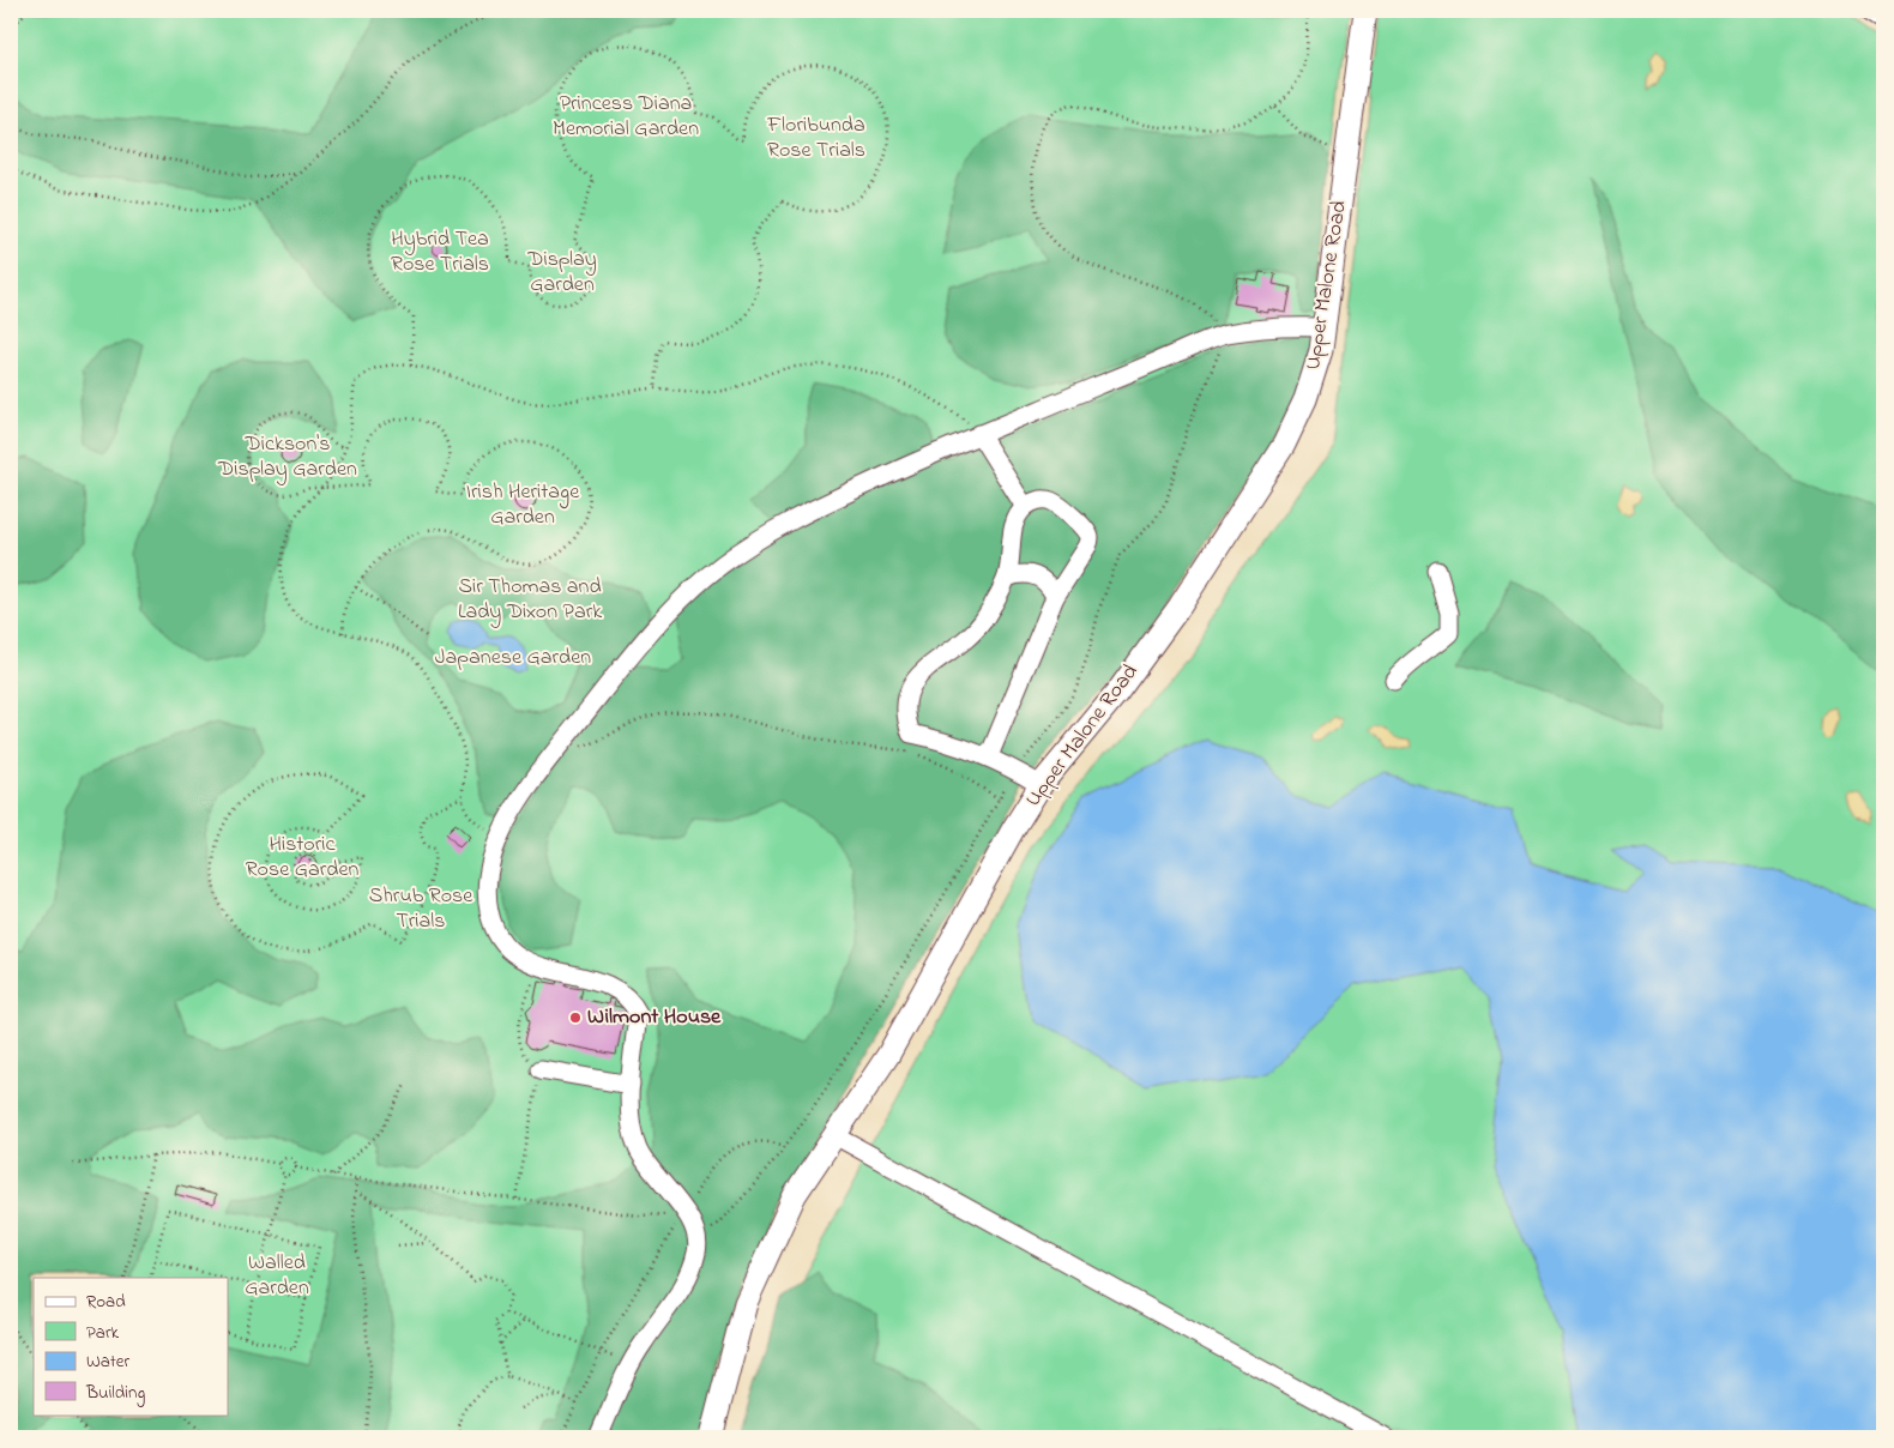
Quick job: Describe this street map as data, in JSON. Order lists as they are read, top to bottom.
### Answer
{
  "streets": {
    "main road": ["Upper Malone Road"]
  },
  "parks": [
    "Princess Diana Memorial Garden",
    "Floribunda Rose Trials",
    "Hybrid Tea Rose Trials",
    "Display Garden",
    "Dickson's Display Garden",
    "Irish Heritage Garden",
    "Sir Thomas and Lady Dixon Park",
    "Japanese Garden",
    "Historic Rose Garden",
    "Shrub Rose Trials",
    "Walled Garden"
  ],
  "places": ["Wilmont House"],
  "legend": [
    "Road",
    "Park",
    "Water",
    "Building"
  ]
}
